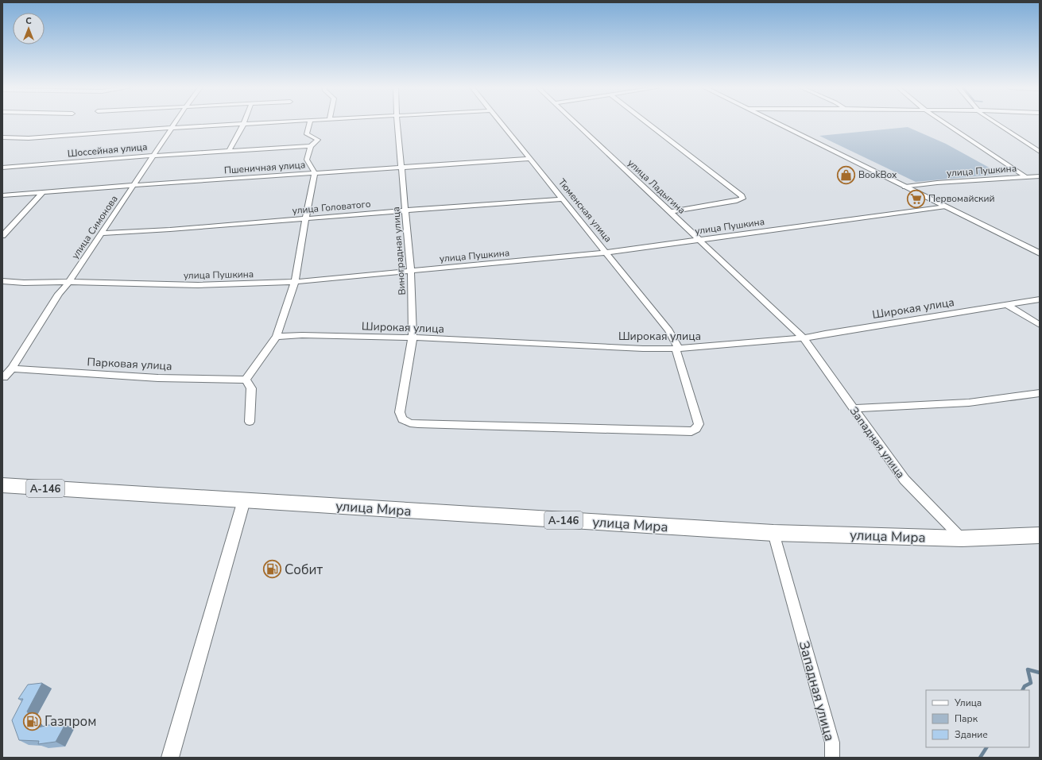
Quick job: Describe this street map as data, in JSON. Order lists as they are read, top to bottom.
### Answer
{
  "streets": {
    "highway": ["А-146", "улица Мира"],
    "street": [
      "Шоссейная улица",
      "Пшеничная улица",
      "улица Пушкина",
      "улица Ладыгина",
      "улица Головатого",
      "Тюменская улица",
      "улица Симонова",
      "Виноградная улица",
      "Широкая улица",
      "Парковая улица",
      "Западная улица"
    ]
  },
  "crossings": [
    ["Шоссейная улица", "улица Симонова"],
    ["Пшеничная улица", "Тюменская улица"],
    ["Пшеничная улица", "улица Симонова"],
    ["Пшеничная улица", "Виноградная улица"],
    ["улица Пушкина", "улица Ладыгина"],
    ["улица Пушкина", "Тюменская улица"],
    ["улица Пушкина", "улица Симонова"],
    ["улица Пушкина", "Виноградная улица"],
    ["улица Ладыгина", "Широкая улица"],
    ["улица Ладыгина", "Западная улица"],
    ["улица Головатого", "Тюменская улица"],
    ["улица Головатого", "улица Симонова"],
    ["улица Головатого", "Виноградная улица"],
    ["Тюменская улица", "Виноградная улица"],
    ["Тюменская улица", "Широкая улица"],
    ["улица Симонова", "Парковая улица"],
    ["Виноградная улица", "Широкая улица"],
    ["Широкая улица", "Западная улица"],
    ["Западная улица", "улица Мира"]
  ],
  "places": {
    "shop": ["BookBox"],
    "supermarket": ["Первомайский"],
    "fuel station": ["Собит", "Газпром"]
  },
  "legend": ["Улица", "Парк", "Здание"],
  "north": "top"
}
